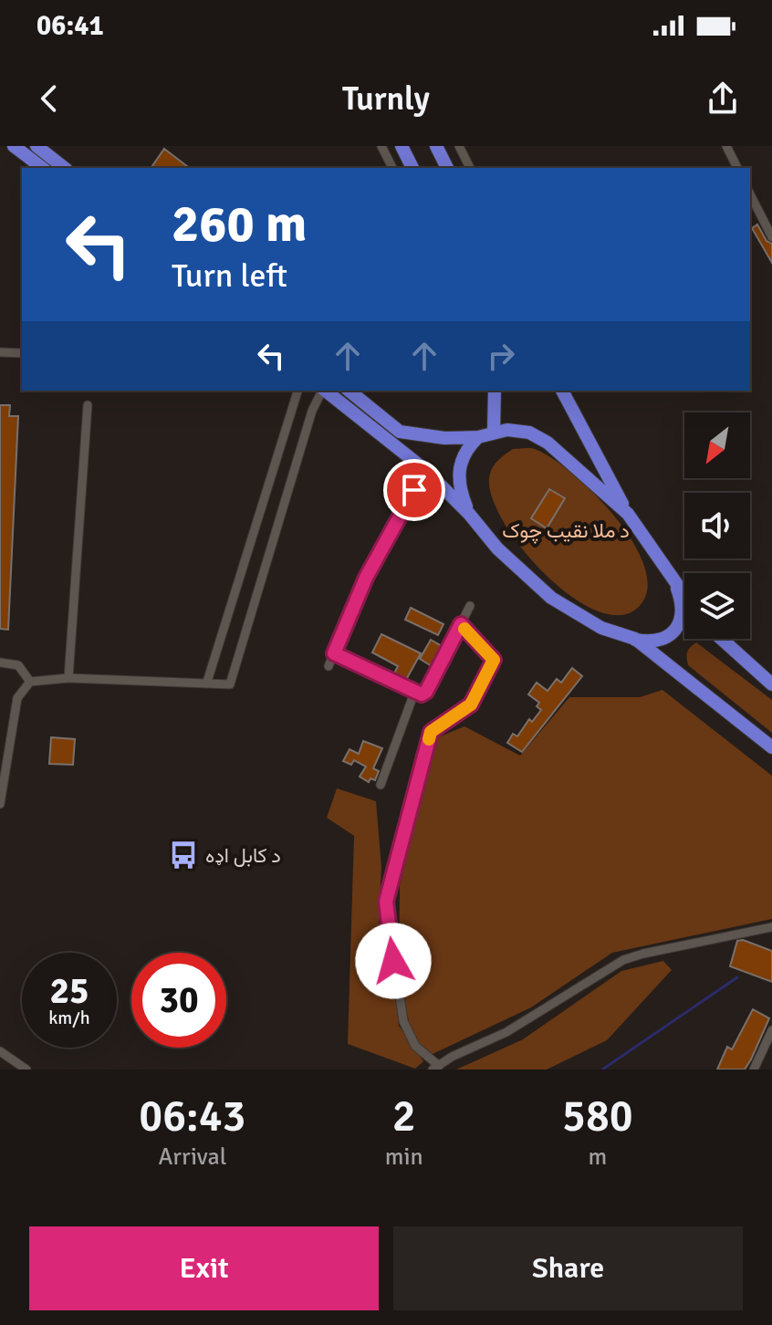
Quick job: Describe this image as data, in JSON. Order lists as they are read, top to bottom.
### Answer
{
  "parks": ["د ملا نقيب چوک"],
  "places": {
    "bus stop": ["د کابل اډه"]
  },
  "north": "bottom left",
  "page": {
    "status": "06:41",
    "header": "Turnly",
    "turn": ["260 m", "Turn left"],
    "speed": "25 km/h",
    "limit": "30",
    "eta": [
      "06:43",
      "Arrival",
      "2",
      "min",
      "580",
      "m"
    ],
    "buttons": ["Exit", "Share"]
  }
}
